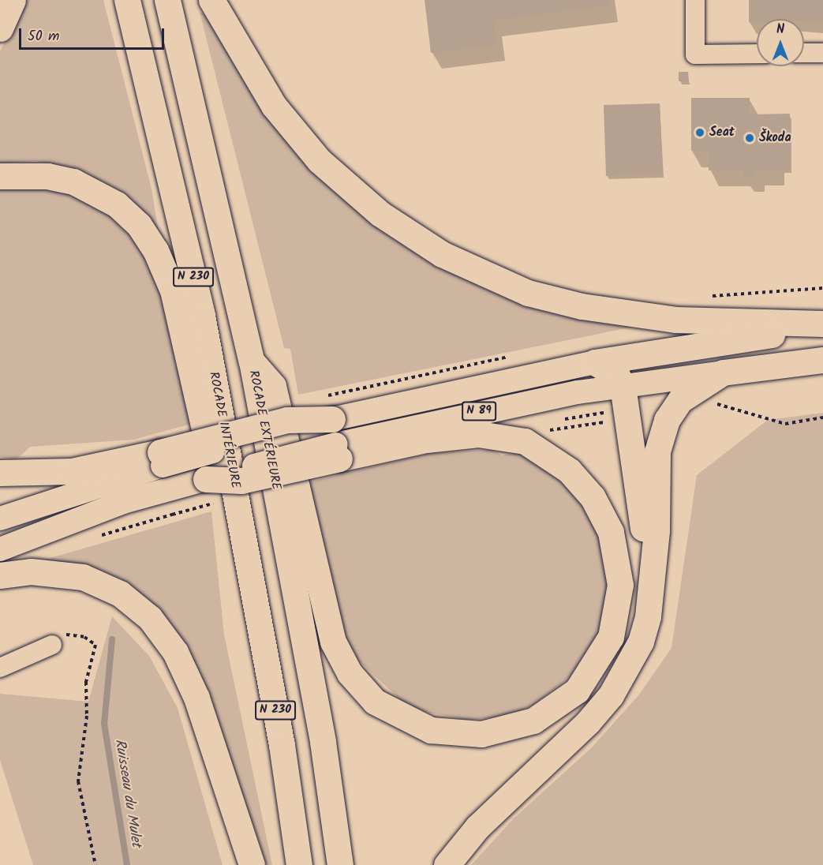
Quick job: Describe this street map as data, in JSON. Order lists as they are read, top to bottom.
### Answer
{
  "streets": {
    "highway": [
      "N 230",
      "N 89",
      "ROCADE INTÉRIEURE",
      "ROCADE EXTÉRIEURE"
    ]
  },
  "water": ["Ruisseau du Mulet"],
  "places": ["Seat", "Škoda"],
  "scale_bar": "50 m",
  "north": "top"
}
